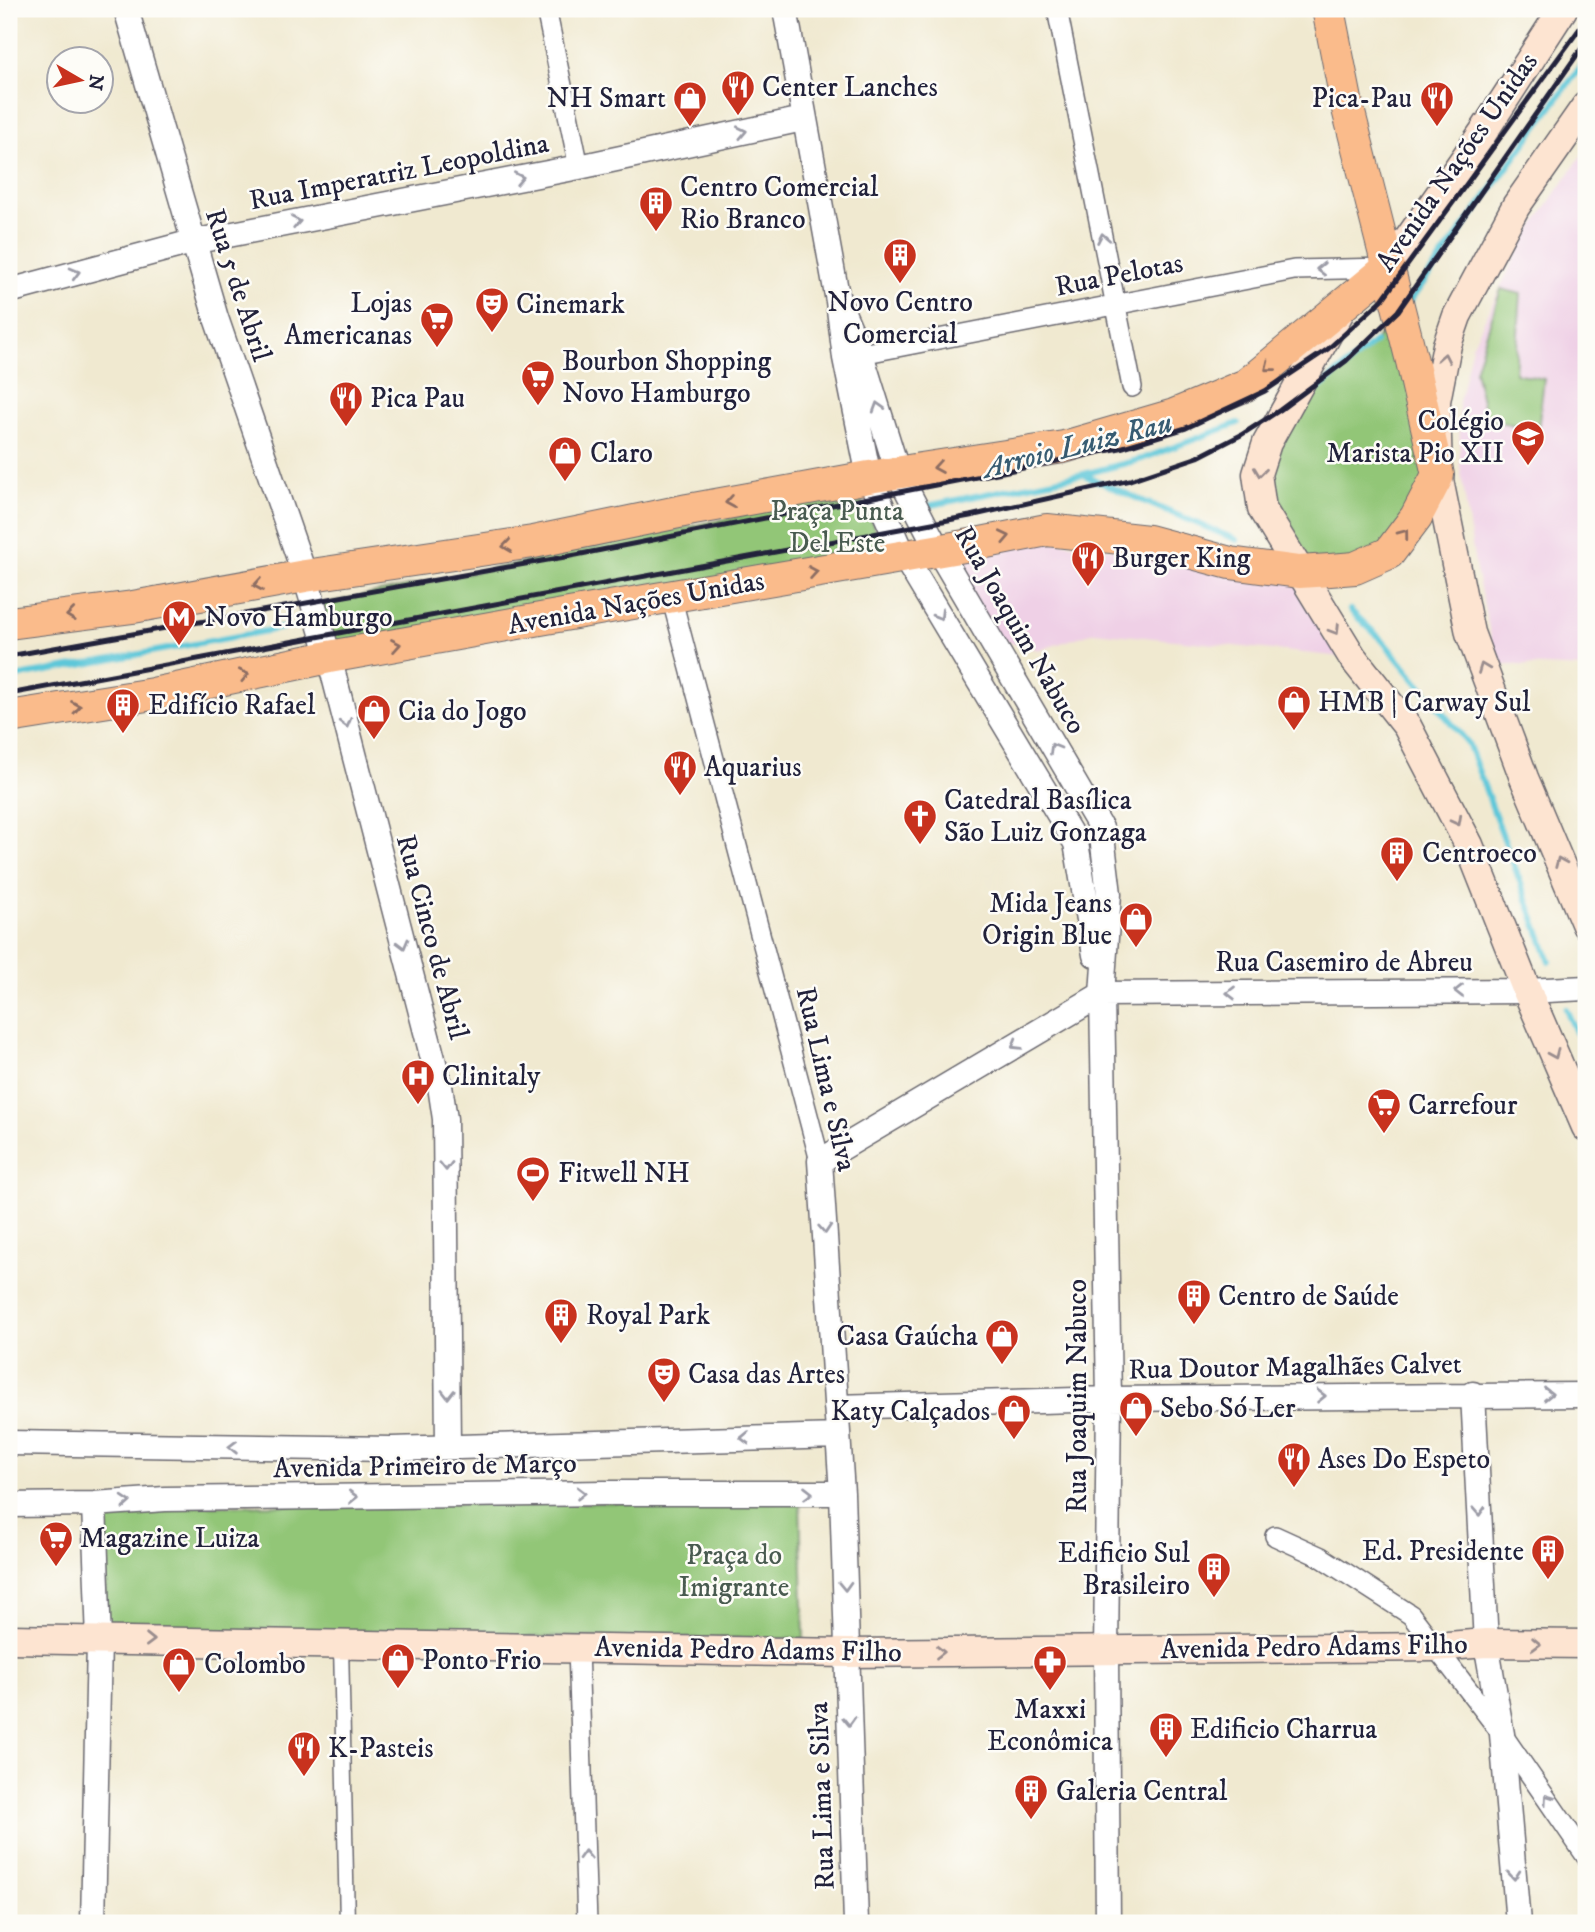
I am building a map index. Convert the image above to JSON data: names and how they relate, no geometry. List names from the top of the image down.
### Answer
{
  "streets": {
    "main road": ["Avenida Nações Unidas", "Avenida Pedro Adams Filho"],
    "street": [
      "Rua Imperatriz Leopoldina",
      "Rua Pelotas",
      "Rua 5 de Abril",
      "Rua Joaquim Nabuco",
      "Rua Cinco de Abril",
      "Rua Casemiro de Abreu",
      "Rua Lima e Silva",
      "Rua Doutor Magalhães Calvet",
      "Avenida Primeiro de Março"
    ]
  },
  "crossings": [
    ["Avenida Nações Unidas", "Rua Pelotas"],
    ["Avenida Nações Unidas", "Rua 5 de Abril"],
    ["Avenida Nações Unidas", "Rua Joaquim Nabuco"],
    ["Avenida Nações Unidas", "Rua Cinco de Abril"],
    ["Avenida Nações Unidas", "Rua Lima e Silva"],
    ["Rua Imperatriz Leopoldina", "Rua 5 de Abril"],
    ["Rua Imperatriz Leopoldina", "Rua Joaquim Nabuco"],
    ["Rua Pelotas", "Rua Joaquim Nabuco"],
    ["Rua 5 de Abril", "Rua Cinco de Abril"],
    ["Rua Joaquim Nabuco", "Rua Casemiro de Abreu"],
    ["Rua Joaquim Nabuco", "Rua Doutor Magalhães Calvet"],
    ["Rua Joaquim Nabuco", "Avenida Pedro Adams Filho"],
    ["Rua Cinco de Abril", "Avenida Primeiro de Março"],
    ["Rua Lima e Silva", "Rua Doutor Magalhães Calvet"],
    ["Rua Lima e Silva", "Avenida Primeiro de Março"],
    ["Rua Lima e Silva", "Avenida Pedro Adams Filho"]
  ],
  "one_way": [
    "Rua Imperatriz Leopoldina",
    "Rua Pelotas",
    "Rua Cinco de Abril",
    "Rua Casemiro de Abreu",
    "Rua Lima e Silva",
    "Rua Doutor Magalhães Calvet",
    "Avenida Pedro Adams Filho"
  ],
  "water": ["Arroio Luiz Rau"],
  "parks": ["Praça Punta Del Este", "Praça do Imigrante"],
  "places": {
    "restaurant": [
      "Center Lanches",
      "Pica-Pau",
      "Pica Pau",
      "Burger King",
      "Aquarius",
      "Ases Do Espeto",
      "K-Pasteis"
    ],
    "shop": [
      "NH Smart",
      "Claro",
      "HMB | Carway Sul",
      "Cia do Jogo",
      "Mida Jeans Origin Blue",
      "Casa Gaúcha",
      "Sebo Só Ler",
      "Katy Calçados",
      "Ponto Frio",
      "Colombo"
    ],
    "building": [
      "Centro Comercial Rio Branco",
      "Novo Centro Comercial",
      "Edifício Rafael",
      "Centroeco",
      "Centro de Saúde",
      "Royal Park",
      "Ed. Presidente",
      "Edificio Sul Brasileiro",
      "Edificio Charrua",
      "Galeria Central"
    ],
    "theatre": ["Cinemark", "Casa das Artes"],
    "supermarket": [
      "Lojas Americanas",
      "Bourbon Shopping Novo Hamburgo",
      "Carrefour",
      "Magazine Luiza"
    ],
    "school or university": ["Colégio Marista Pio XII"],
    "metro station": ["Novo Hamburgo"],
    "church": ["Catedral Basílica São Luiz Gonzaga"],
    "hospital": ["Clinitaly"],
    "sports": ["Fitwell NH"],
    "pharmacy": ["Maxxi Econômica"]
  },
  "north": "right"
}
